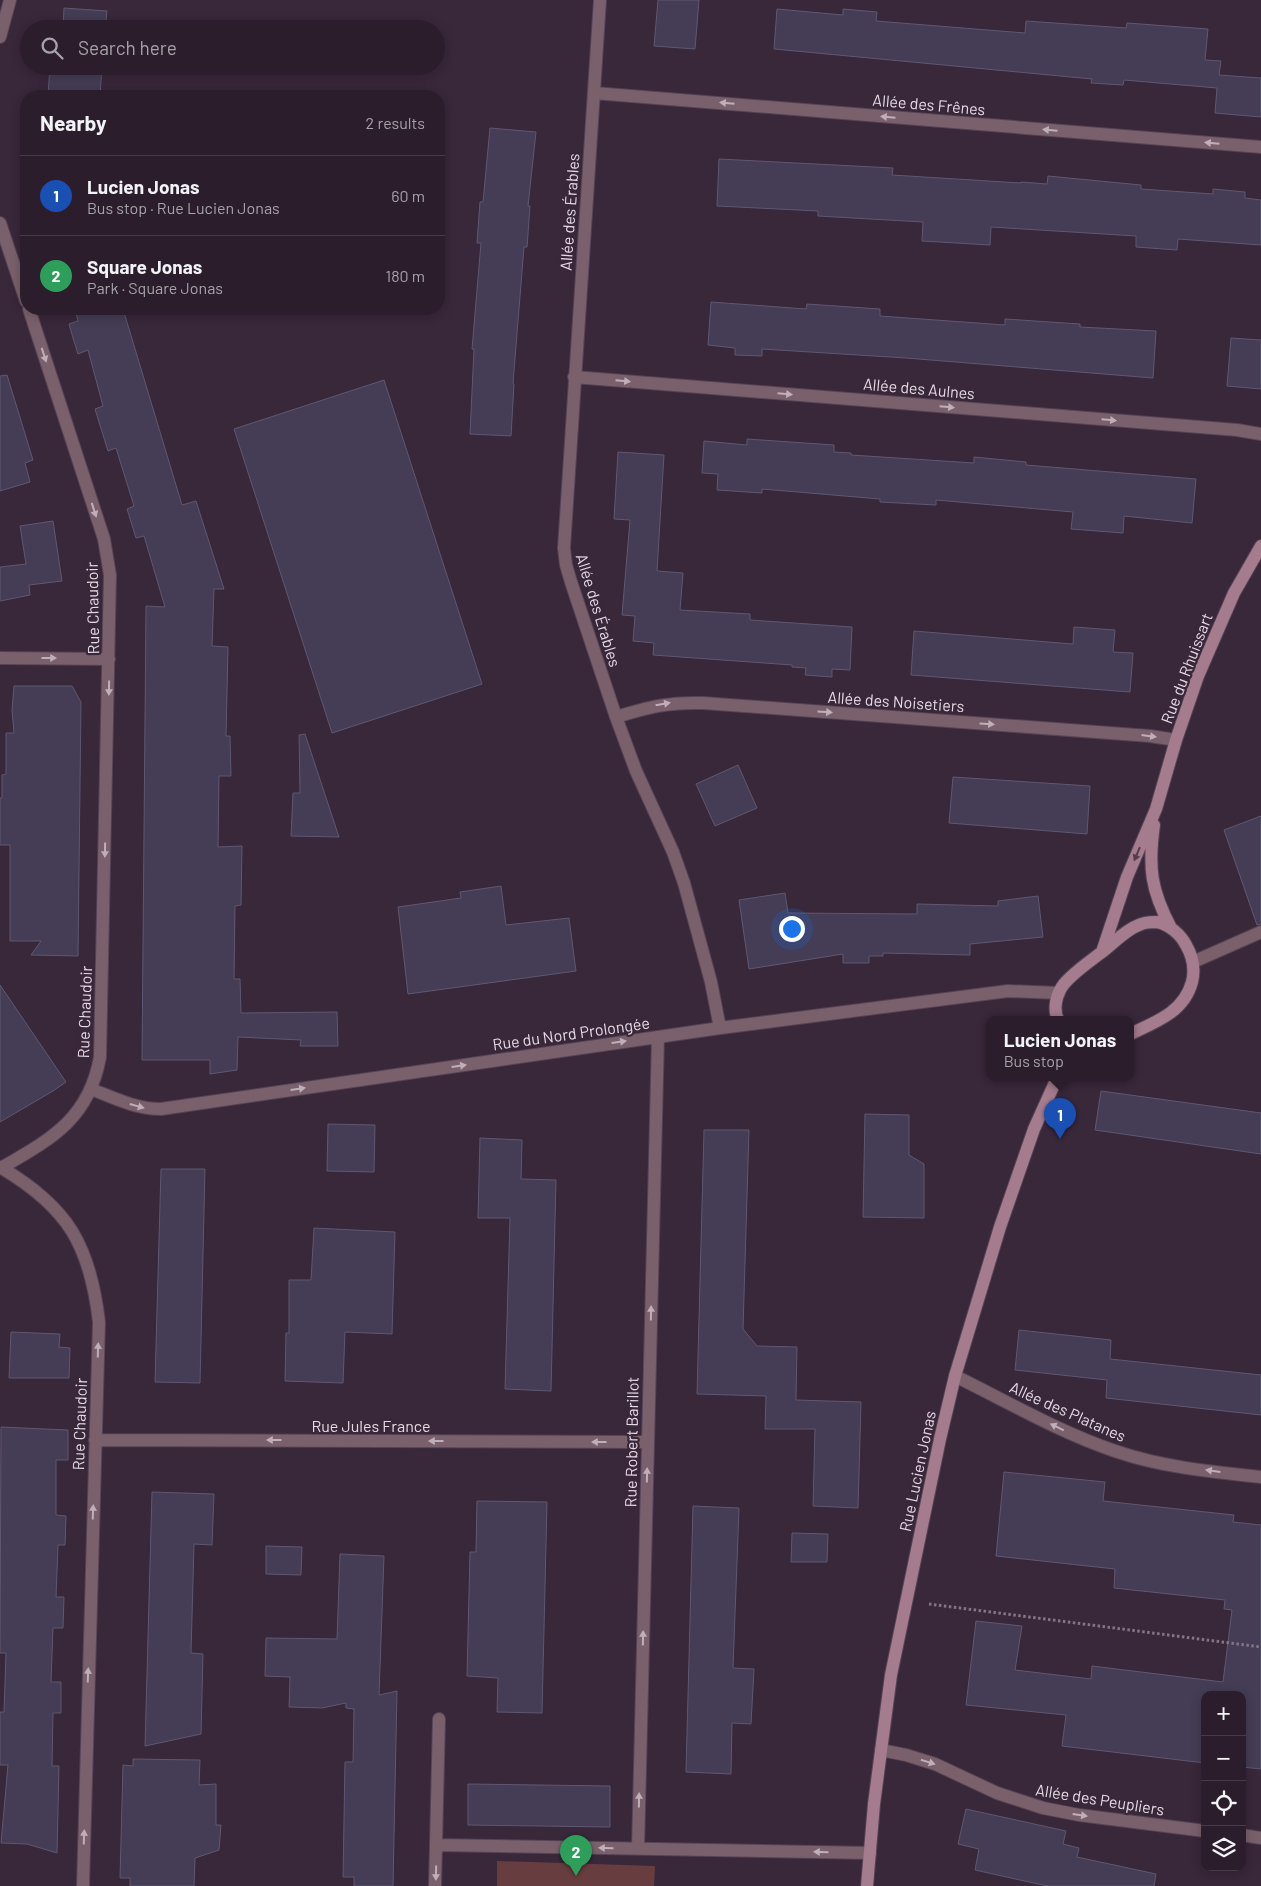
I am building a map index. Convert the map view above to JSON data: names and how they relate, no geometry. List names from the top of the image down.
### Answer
{
  "streets": {
    "street": [
      "Allée des Frênes",
      "Allée des Érables",
      "Allée des Aulnes",
      "Rue Chaudoir",
      "Rue du Rhuissart",
      "Allée des Noisetiers",
      "Rue du Nord Prolongée",
      "Allée des Platanes",
      "Rue Jules France",
      "Rue Robert Barillot",
      "Rue Lucien Jonas",
      "Allée des Peupliers"
    ]
  },
  "crossings": [
    ["Allée des Frênes", "Allée des Érables"],
    ["Allée des Érables", "Allée des Aulnes"],
    ["Allée des Érables", "Allée des Noisetiers"],
    ["Allée des Érables", "Rue du Nord Prolongée"],
    ["Rue Chaudoir", "Rue du Nord Prolongée"],
    ["Rue Chaudoir", "Rue Jules France"],
    ["Rue du Rhuissart", "Allée des Noisetiers"],
    ["Rue du Nord Prolongée", "Rue Robert Barillot"],
    ["Allée des Platanes", "Rue Lucien Jonas"],
    ["Rue Jules France", "Rue Robert Barillot"],
    ["Rue Lucien Jonas", "Allée des Peupliers"]
  ],
  "one_way": [
    "Allée des Frênes",
    "Allée des Aulnes",
    "Allée des Noisetiers",
    "Rue du Nord Prolongée",
    "Allée des Platanes",
    "Rue Jules France",
    "Rue Robert Barillot",
    "Allée des Peupliers"
  ],
  "page": {
    "search": "Search here",
    "heading": ["Nearby", "2 results"],
    "list": [
      {
        "mark": "1",
        "name": "Lucien Jonas",
        "note": "Bus stop · Rue Lucien Jonas",
        "value": "60 m"
      },
      {
        "mark": "2",
        "name": "Square Jonas",
        "note": "Park · Square Jonas",
        "value": "180 m"
      }
    ],
    "popup": ["Lucien Jonas", "Bus stop"],
    "pins": ["1", "2"],
    "map_buttons": ["+", "−"]
  }
}
